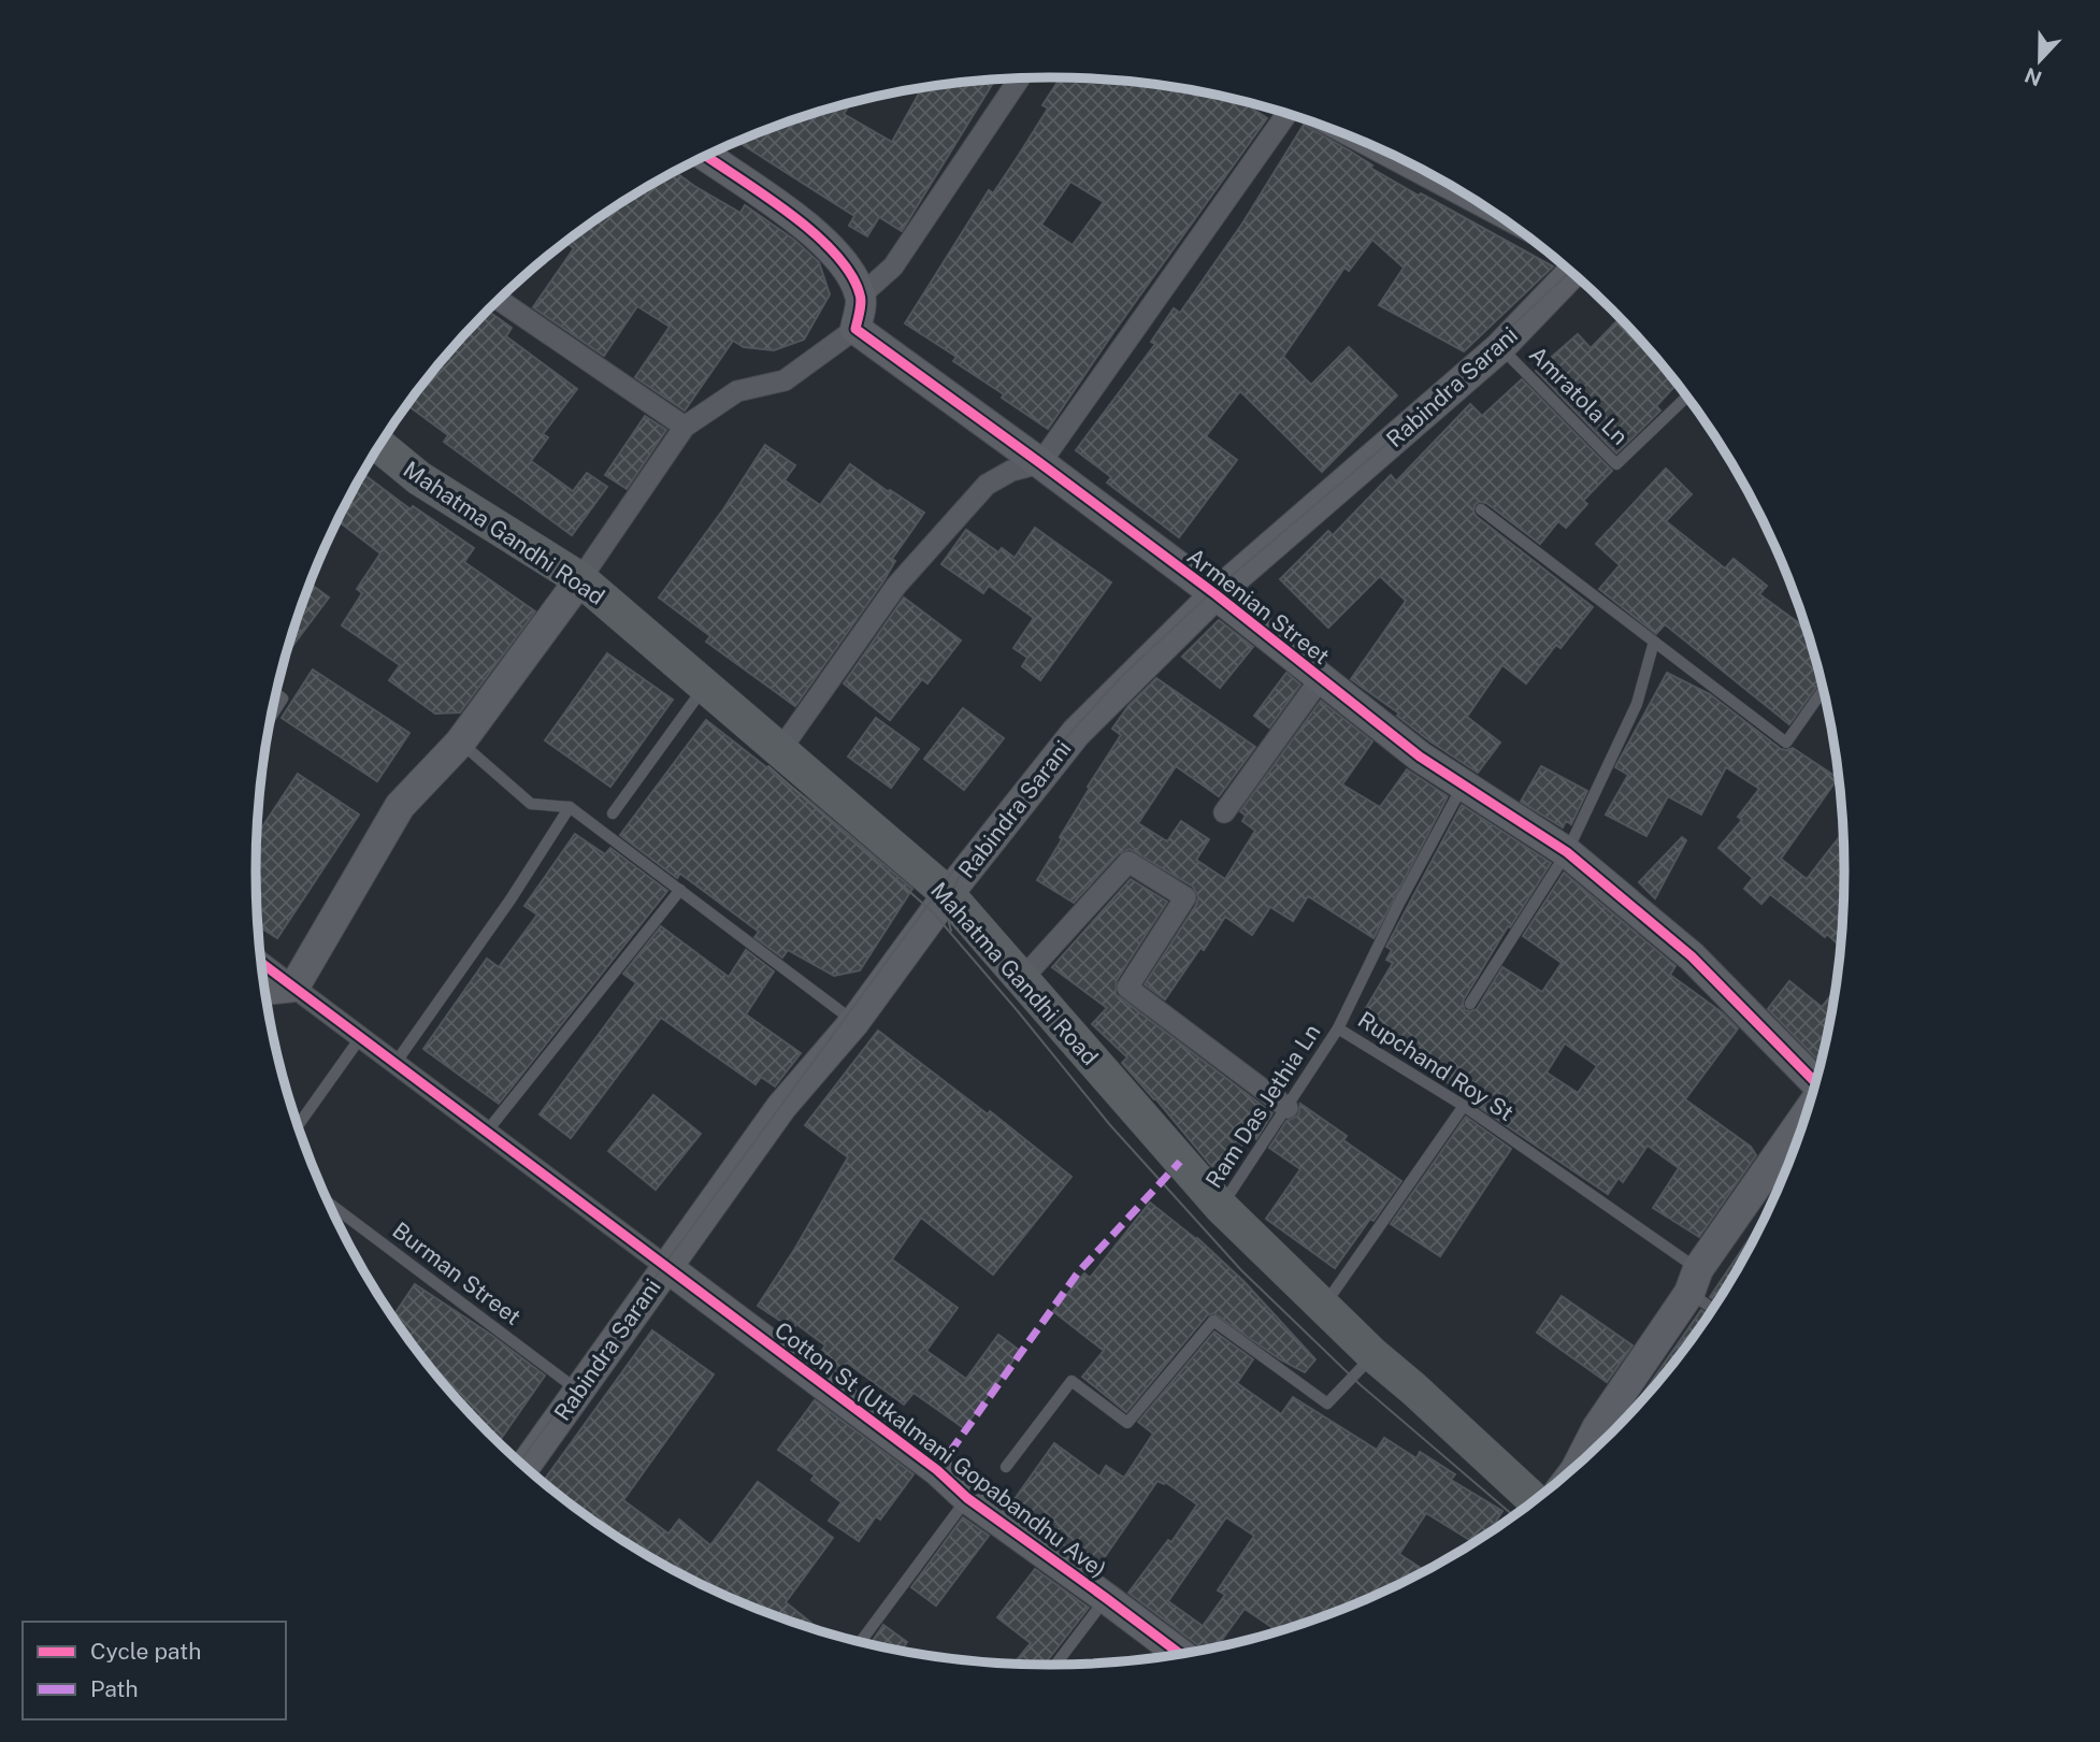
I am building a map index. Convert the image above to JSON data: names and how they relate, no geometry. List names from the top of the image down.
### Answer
{
  "streets": {
    "main road": ["Mahatma Gandhi Road"],
    "street": ["Rabindra Sarani", "Armenian Street", "Cotton St (Utkalmani Gopabandhu Ave)"],
    "lane": [
      "Amratola Ln",
      "Rupchand Roy St",
      "Ram Das Jethia Ln",
      "Burman Street"
    ]
  },
  "crossings": [
    ["Rabindra Sarani", "Amratola Ln"],
    ["Rabindra Sarani", "Mahatma Gandhi Road"],
    ["Rabindra Sarani", "Armenian Street"],
    ["Rabindra Sarani", "Burman Street"],
    ["Rabindra Sarani", "Cotton St (Utkalmani Gopabandhu Ave)"],
    ["Mahatma Gandhi Road", "Ram Das Jethia Ln"],
    ["Armenian Street", "Rupchand Roy St"],
    ["Rupchand Roy St", "Ram Das Jethia Ln"]
  ],
  "legend": ["Cycle path", "Path"],
  "north": "bottom"
}
